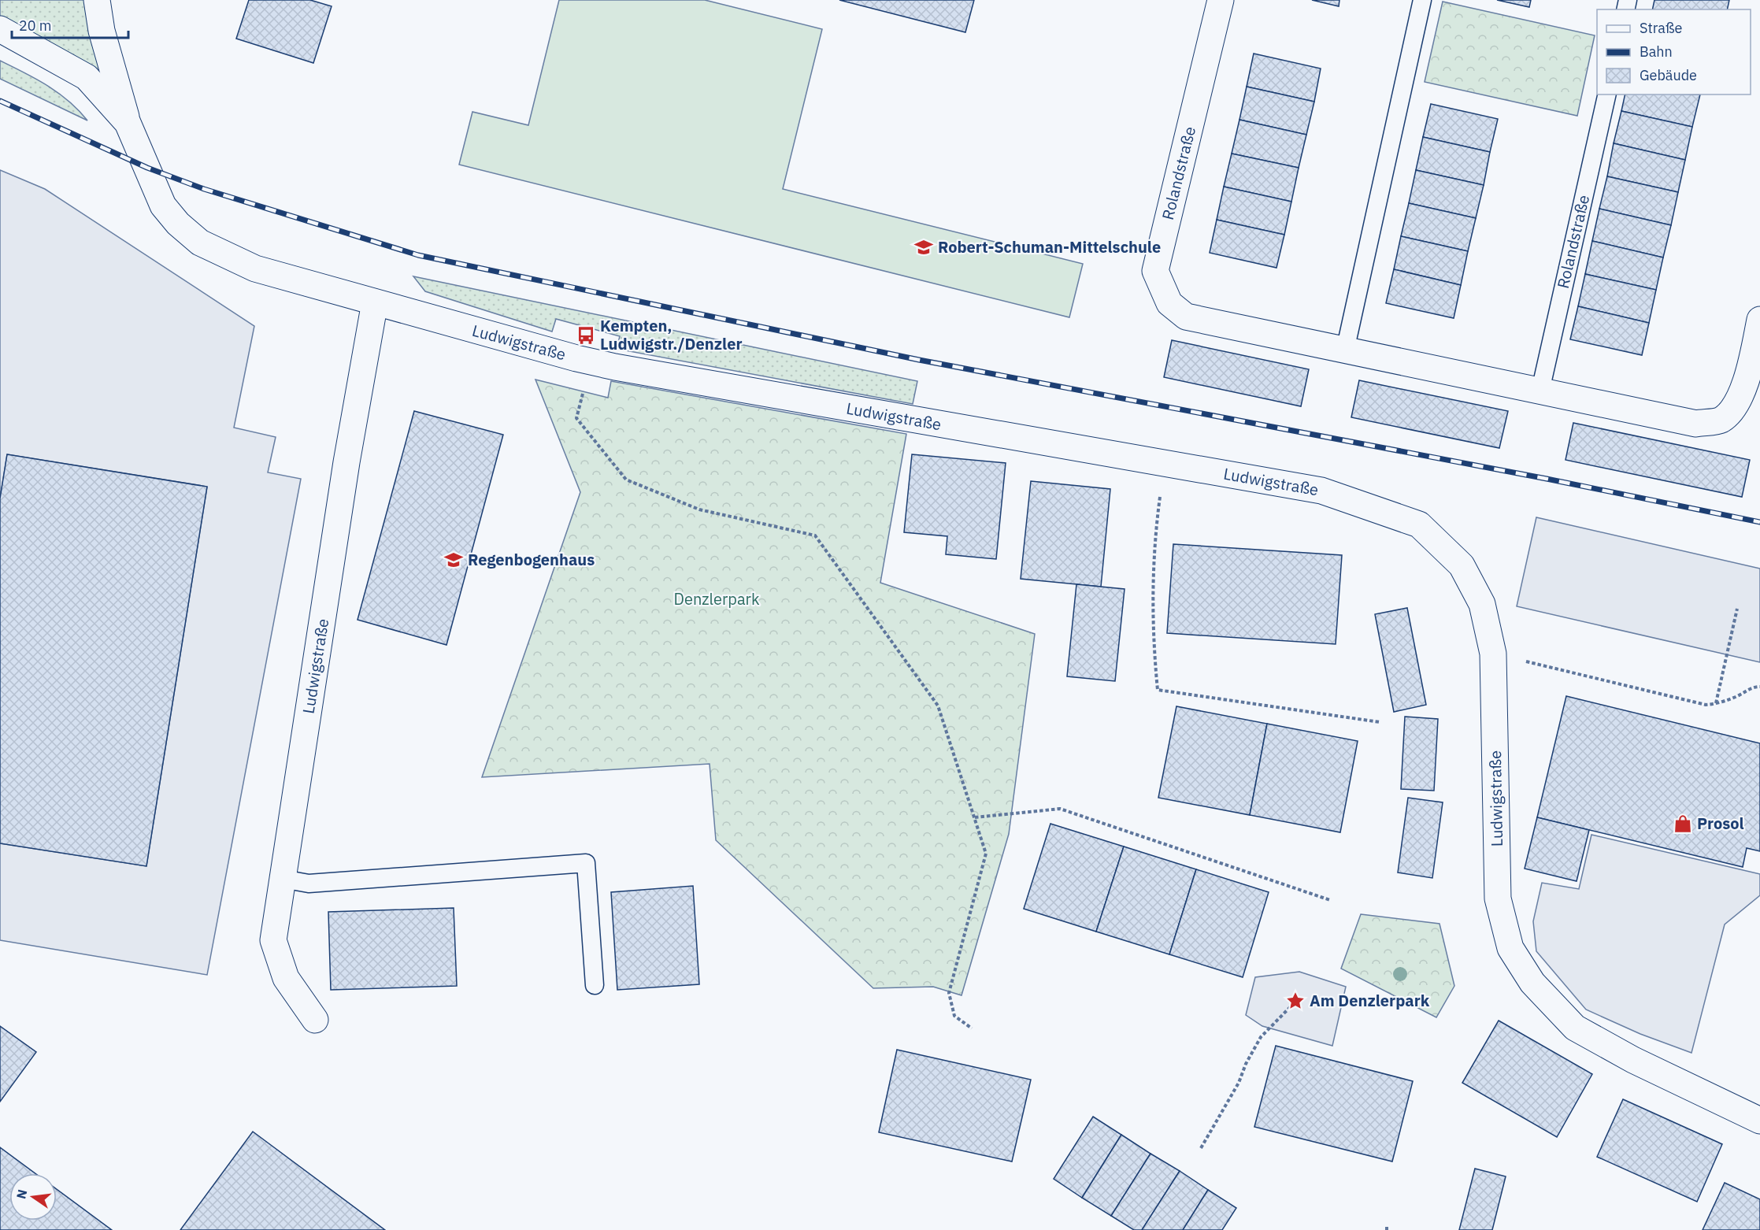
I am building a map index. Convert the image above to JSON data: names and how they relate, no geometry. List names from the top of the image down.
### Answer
{
  "streets": {
    "street": ["Rolandstraße", "Ludwigstraße"]
  },
  "parks": ["Denzlerpark"],
  "places": {
    "school or university": ["Robert-Schuman-Mittelschule", "Regenbogenhaus"],
    "bus stop": ["Kempten, Ludwigstr./Denzler"],
    "shop": ["Prosol"],
    "place": ["Am Denzlerpark"]
  },
  "legend": ["Straße", "Bahn", "Gebäude"],
  "scale_bar": "20 m",
  "north": "left"
}
